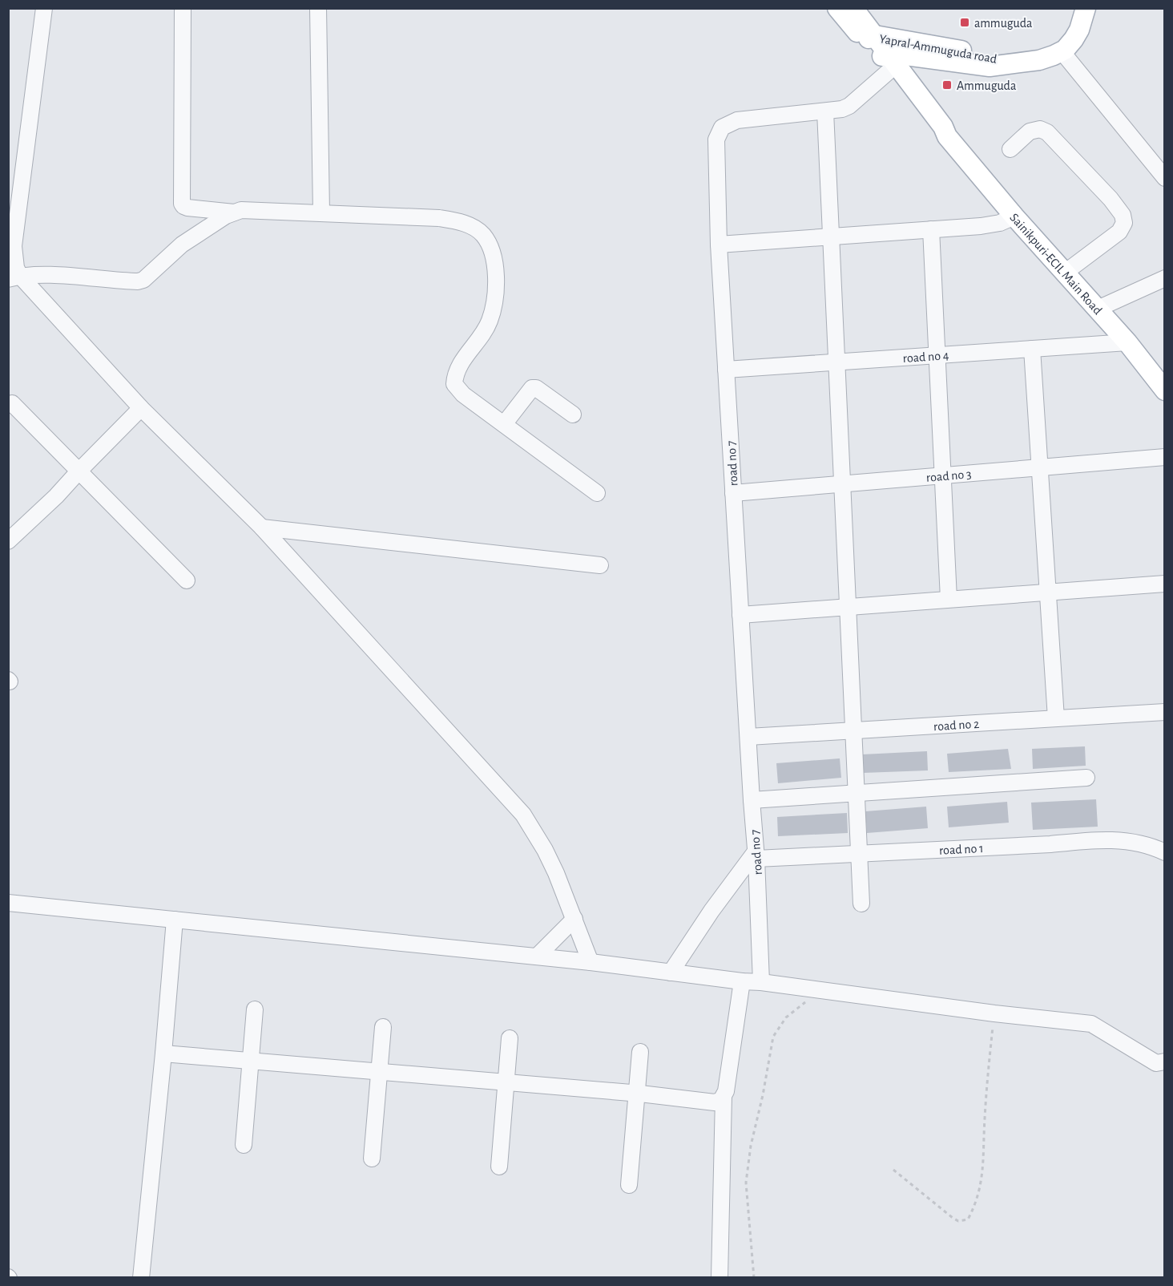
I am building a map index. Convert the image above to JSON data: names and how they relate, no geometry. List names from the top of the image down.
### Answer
{
  "streets": {
    "main road": ["Yapral-Ammuguda road", "Sainikpuri-ECIL Main Road"],
    "street": [
      "road no 4",
      "road no 7",
      "road no 3",
      "road no 2",
      "road no 1"
    ]
  },
  "crossings": [
    ["Yapral-Ammuguda road", "Sainikpuri-ECIL Main Road"],
    ["Yapral-Ammuguda road", "road no 7"],
    ["Sainikpuri-ECIL Main Road", "road no 4"],
    ["Sainikpuri-ECIL Main Road", "road no 7"],
    ["road no 4", "road no 7"],
    ["road no 7", "road no 3"],
    ["road no 7", "road no 2"],
    ["road no 7", "road no 1"]
  ],
  "places": {
    "transit": ["ammuguda", "Ammuguda"]
  }
}
